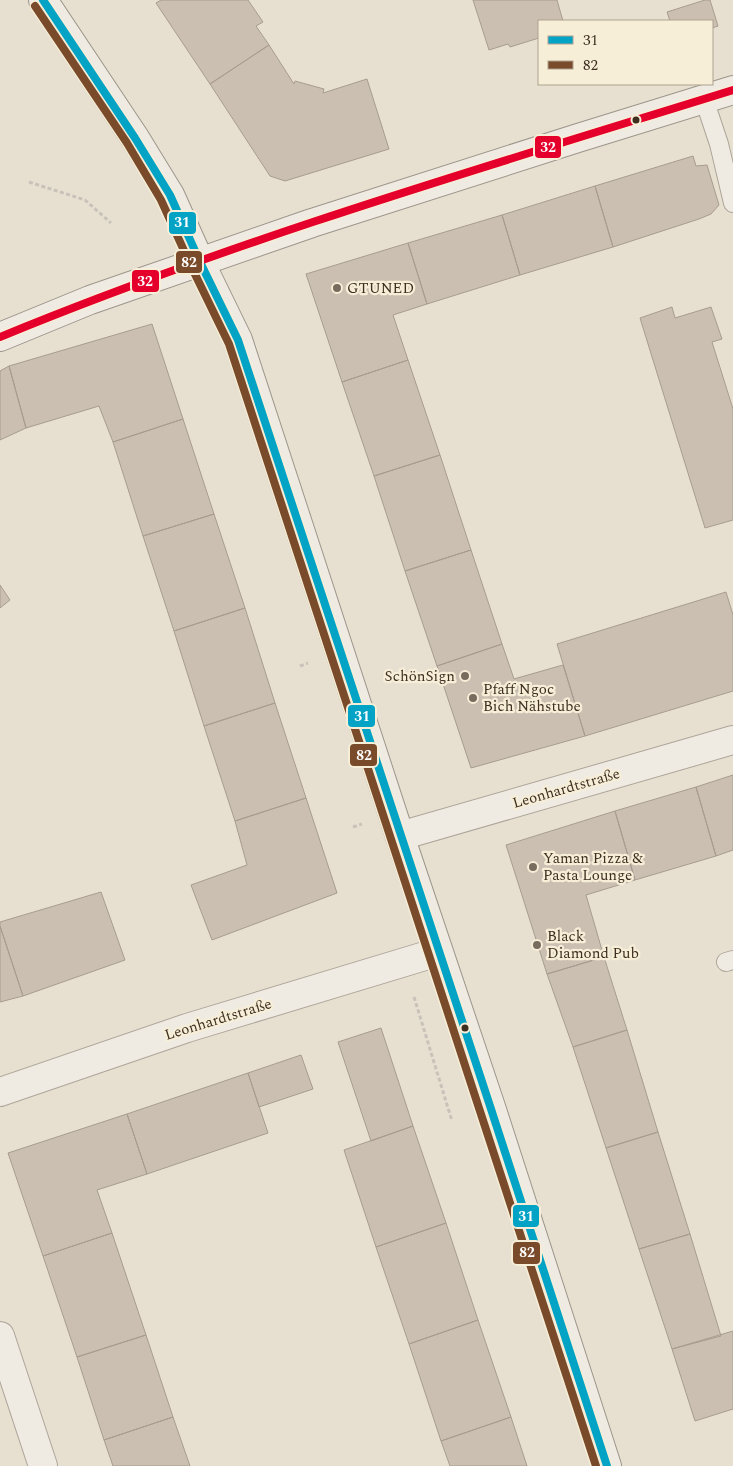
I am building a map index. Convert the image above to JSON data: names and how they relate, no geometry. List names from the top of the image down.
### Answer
{
  "streets": {
    "street": ["Leonhardtstraße"]
  },
  "places": [
    "GTUNED",
    "SchönSign",
    "Pfaff Ngoc Bich Nähstube",
    "Yaman Pizza & Pasta Lounge",
    "Black Diamond Pub"
  ],
  "lines": ["transit line 31", "transit line 82", "transit line 32"],
  "legend": ["31", "82"]
}
